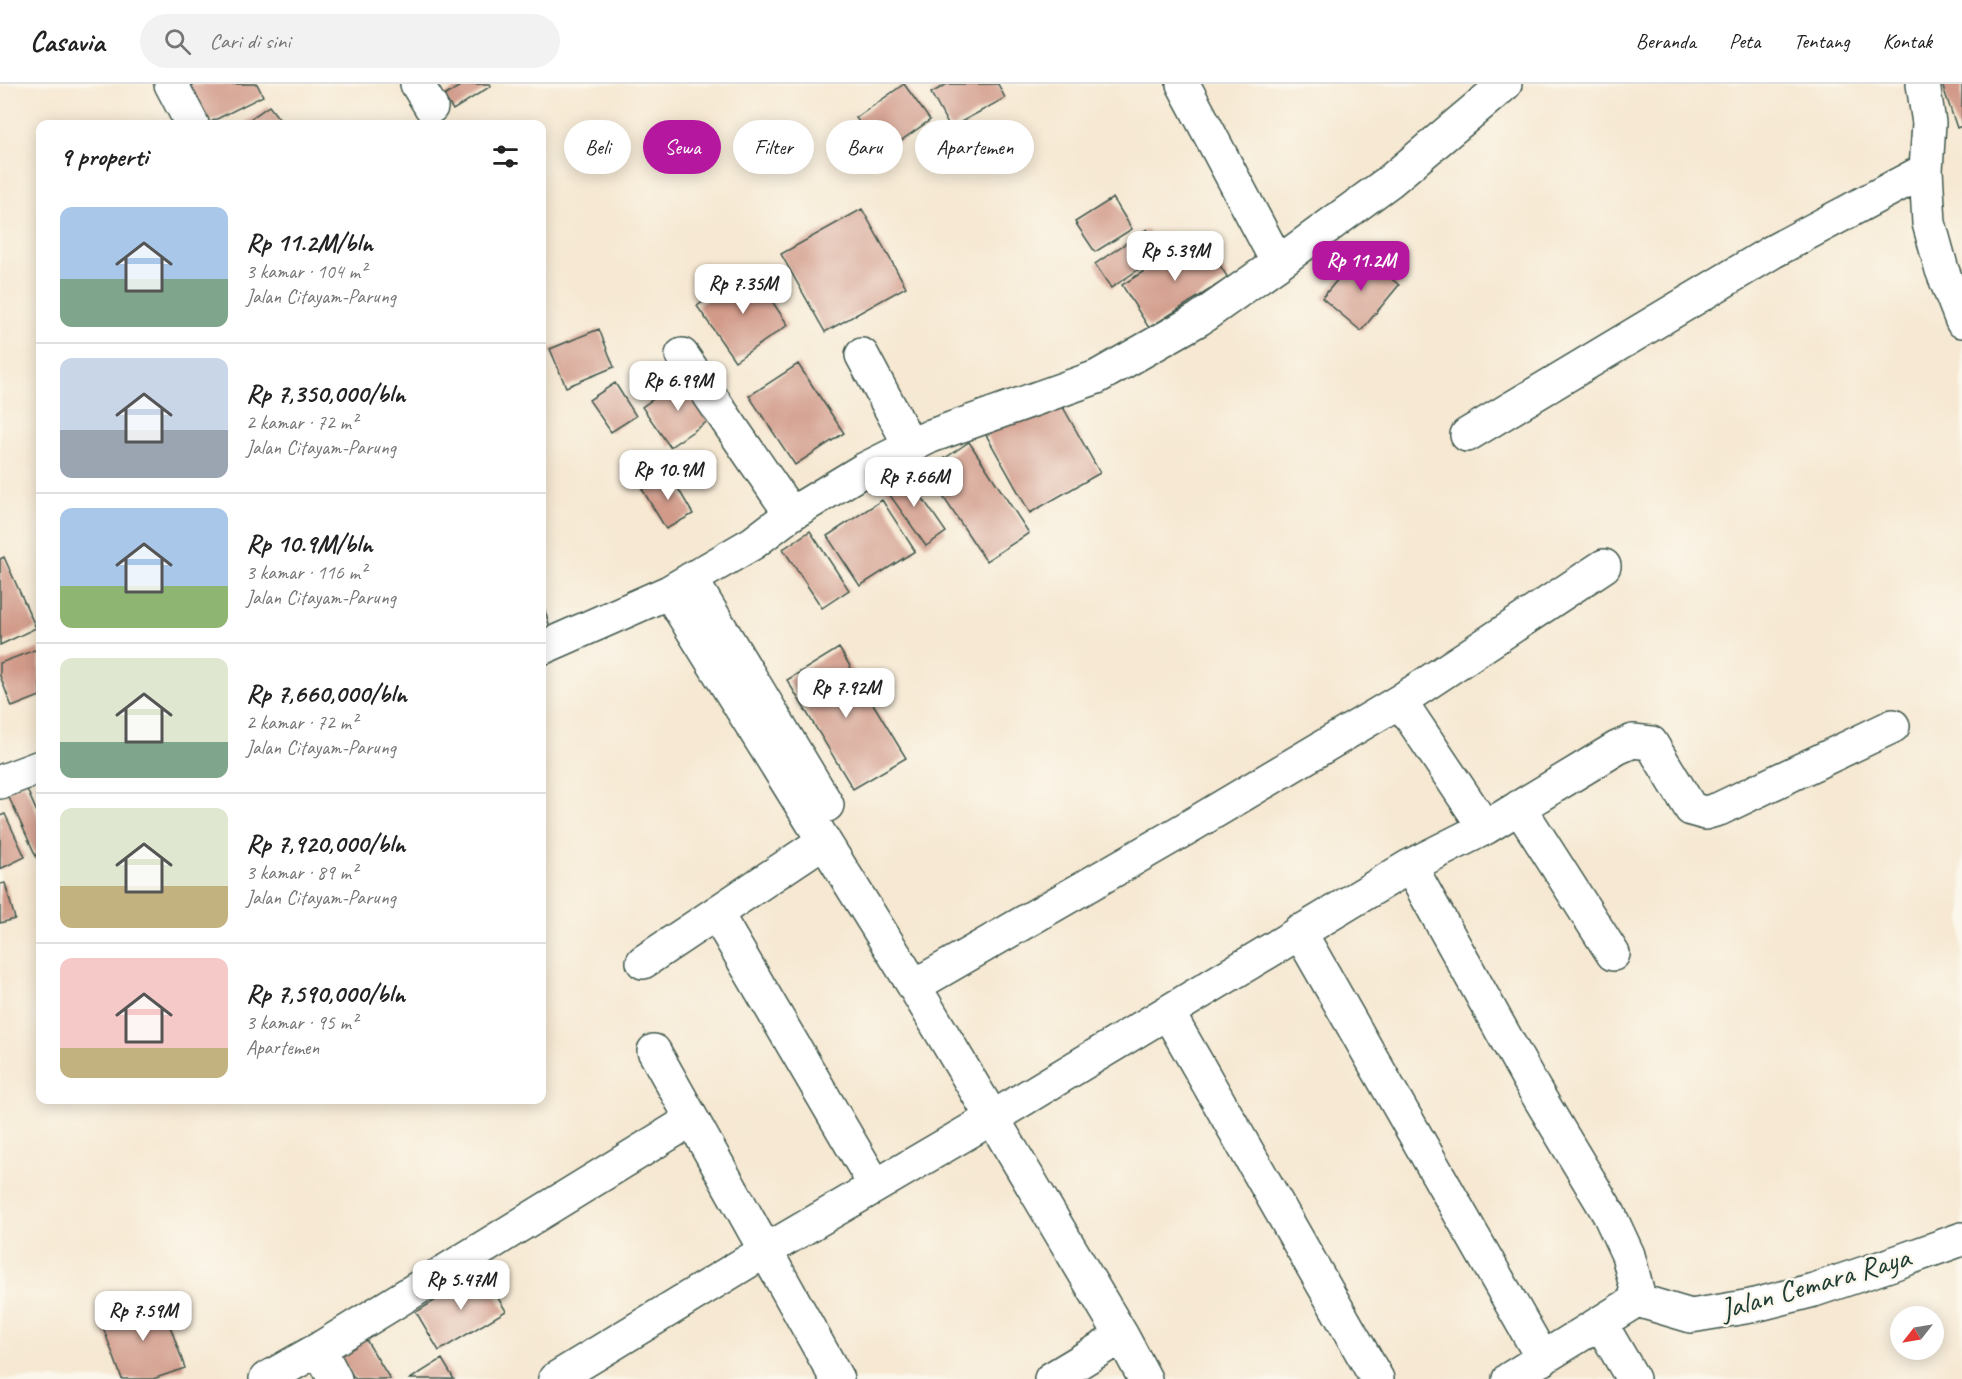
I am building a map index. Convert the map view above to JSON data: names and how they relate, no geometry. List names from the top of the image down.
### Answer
{
  "streets": {
    "street": ["Jalan Cemara Raya"]
  },
  "north": "bottom left",
  "page": {
    "header": "Casavia",
    "search": "Cari di sini",
    "nav": [
      "Beranda",
      "Peta",
      "Tentang",
      "Kontak"
    ],
    "chip": [
      "Beli",
      "Sewa",
      "Filter",
      "Baru",
      "Apartemen"
    ],
    "heading": "9 properti",
    "list": [
      {
        "name": "Rp 11.2M/bln",
        "note": "3 kamar · 104 m² · Jalan Citayam-Parung"
      },
      {
        "name": "Rp 7,350,000/bln",
        "note": "2 kamar · 72 m² · Jalan Citayam-Parung"
      },
      {
        "name": "Rp 10.9M/bln",
        "note": "3 kamar · 116 m² · Jalan Citayam-Parung"
      },
      {
        "name": "Rp 7,660,000/bln",
        "note": "2 kamar · 72 m² · Jalan Citayam-Parung"
      },
      {
        "name": "Rp 7,920,000/bln",
        "note": "3 kamar · 89 m² · Jalan Citayam-Parung"
      },
      {
        "name": "Rp 7,590,000/bln",
        "note": "3 kamar · 95 m² · Apartemen"
      }
    ],
    "price": [
      "Rp 5.39M",
      "Rp 11.2M",
      "Rp 7.35M",
      "Rp 6.99M",
      "Rp 10.9M",
      "Rp 7.66M",
      "Rp 7.92M",
      "Rp 5.47M",
      "Rp 7.59M"
    ]
  }
}
